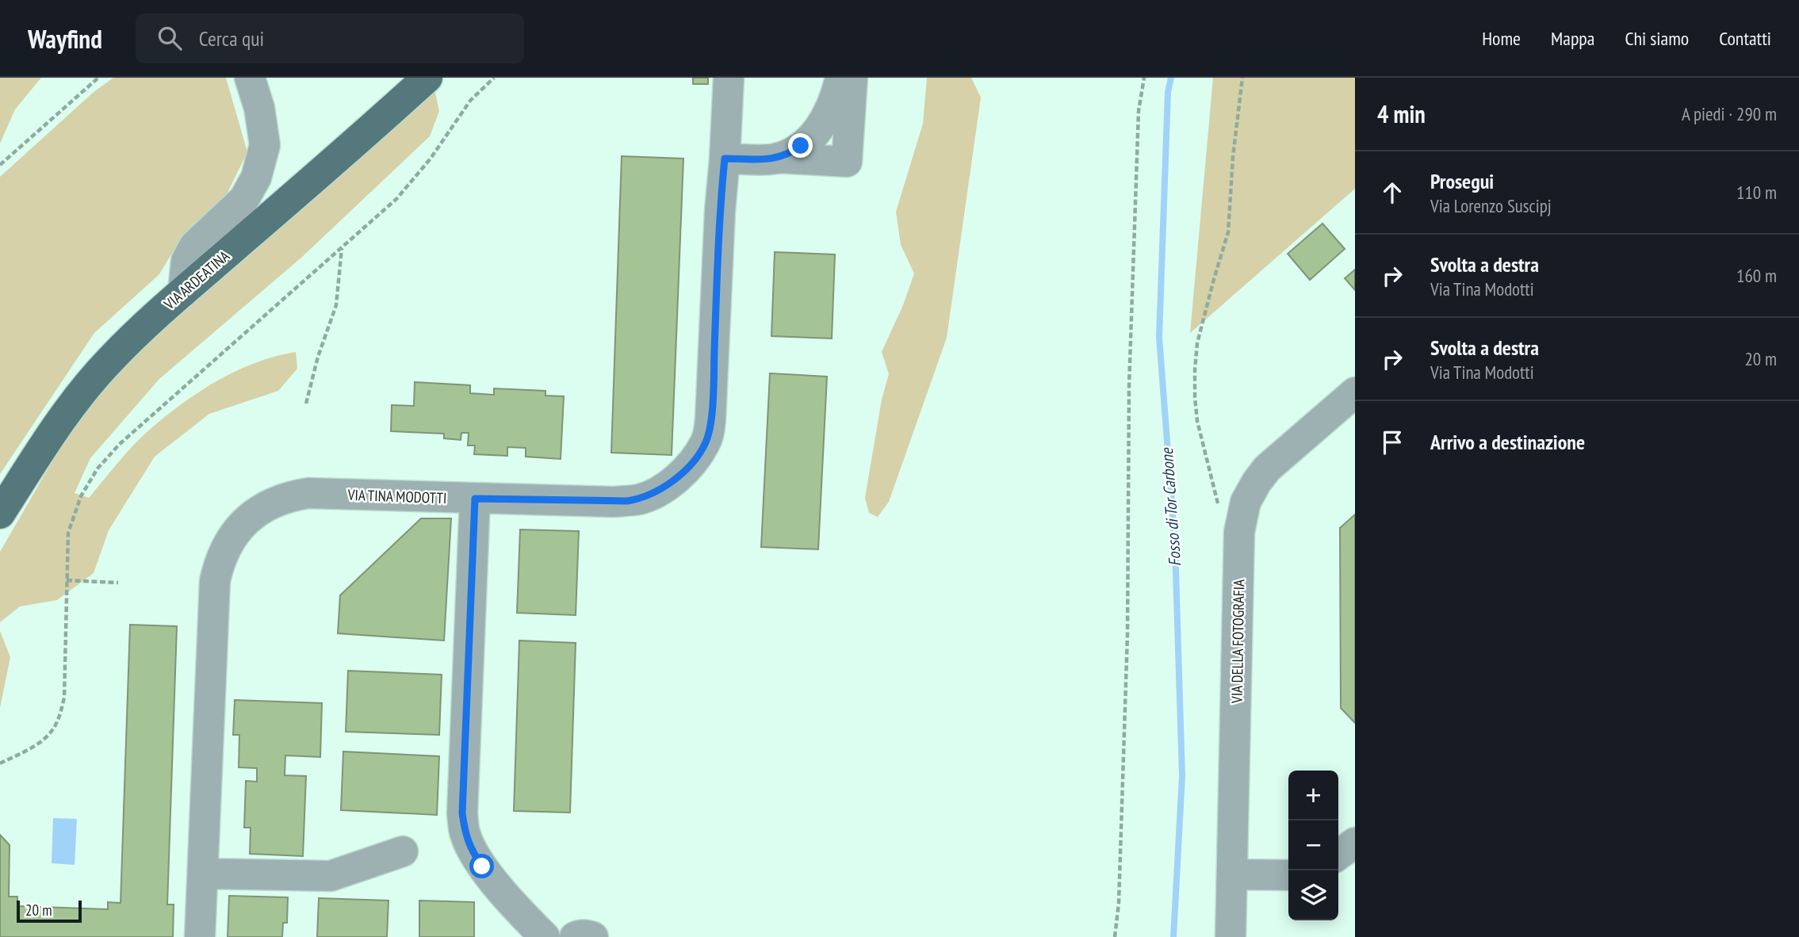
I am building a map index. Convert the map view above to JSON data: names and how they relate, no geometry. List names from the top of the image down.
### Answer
{
  "streets": {
    "main road": ["VIA ARDEATINA"],
    "street": ["VIA TINA MODOTTI", "VIA DELLA FOTOGRAFIA"]
  },
  "water": ["Fosso di Tor Carbone"],
  "scale_bar": "20 m",
  "page": {
    "header": "Wayfind",
    "search": "Cerca qui",
    "nav": [
      "Home",
      "Mappa",
      "Chi siamo",
      "Contatti"
    ],
    "heading": ["4 min", "A piedi · 290 m"],
    "list": [
      ["Prosegui", "Via Lorenzo Suscipj", "110 m"],
      ["Svolta a destra", "Via Tina Modotti", "160 m"],
      ["Svolta a destra", "Via Tina Modotti", "20 m"],
      "Arrivo a destinazione"
    ],
    "map_buttons": ["+", "−"],
    "scale": "20 m"
  }
}
